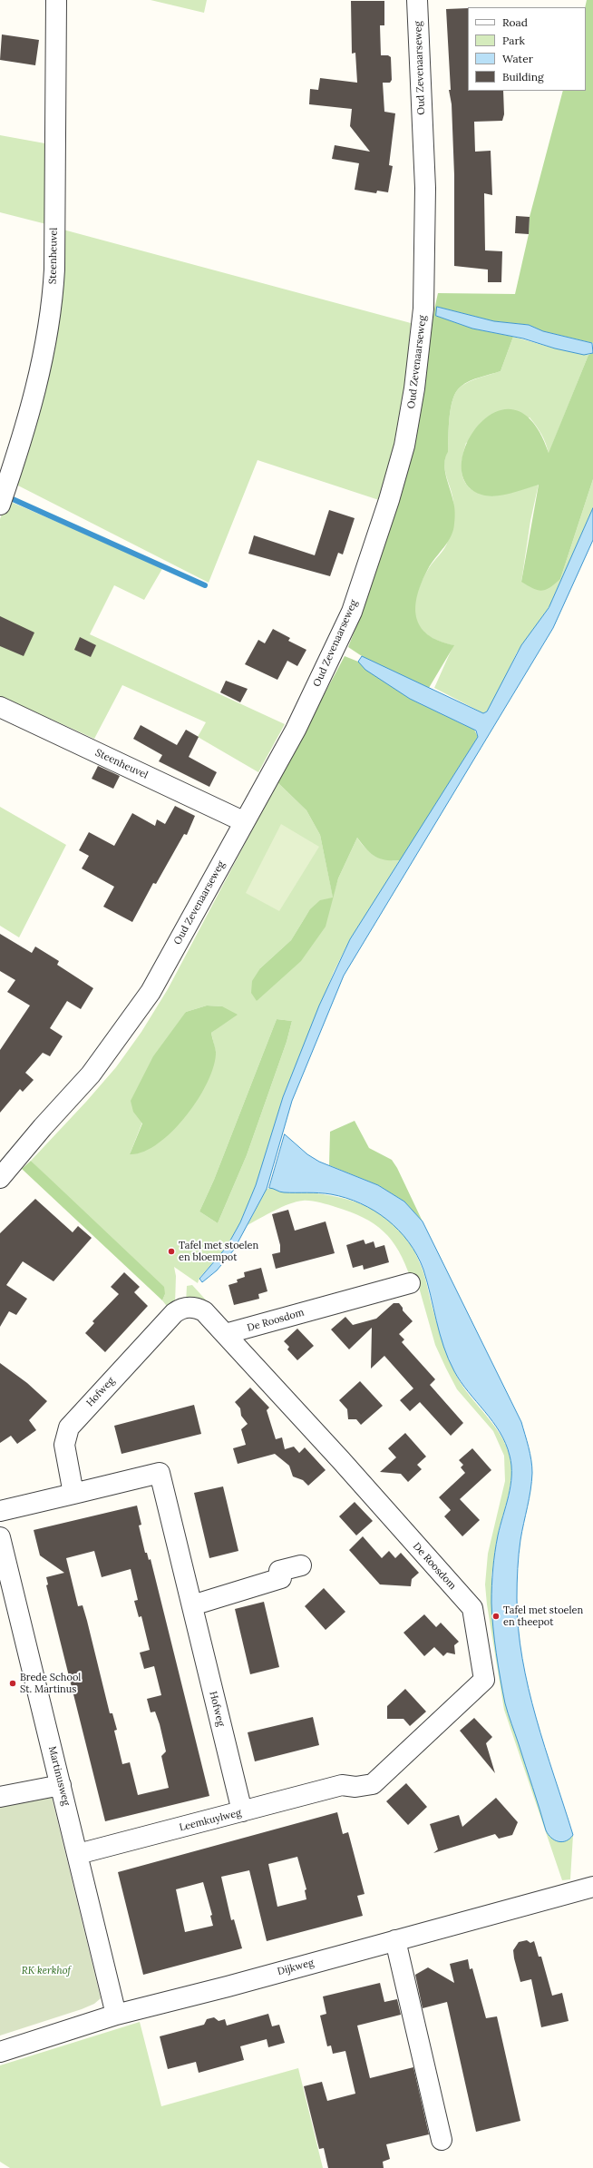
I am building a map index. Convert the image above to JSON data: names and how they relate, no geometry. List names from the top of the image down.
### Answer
{
  "streets": {
    "street": [
      "Oud Zevenaarseweg",
      "Steenheuvel",
      "De Roosdom",
      "Hofweg",
      "Martinusweg",
      "Leemkuylweg",
      "Dijkweg"
    ]
  },
  "crossings": [
    ["Oud Zevenaarseweg", "Steenheuvel"],
    ["De Roosdom", "Hofweg"],
    ["De Roosdom", "Leemkuylweg"],
    ["Hofweg", "Leemkuylweg"],
    ["Martinusweg", "Leemkuylweg"],
    ["Martinusweg", "Dijkweg"]
  ],
  "parks": ["RK kerkhof"],
  "places": ["Tafel met stoelen en bloempot", "Tafel met stoelen en theepot", "Brede School St. Martinus"],
  "legend": [
    "Road",
    "Park",
    "Water",
    "Building"
  ]
}
